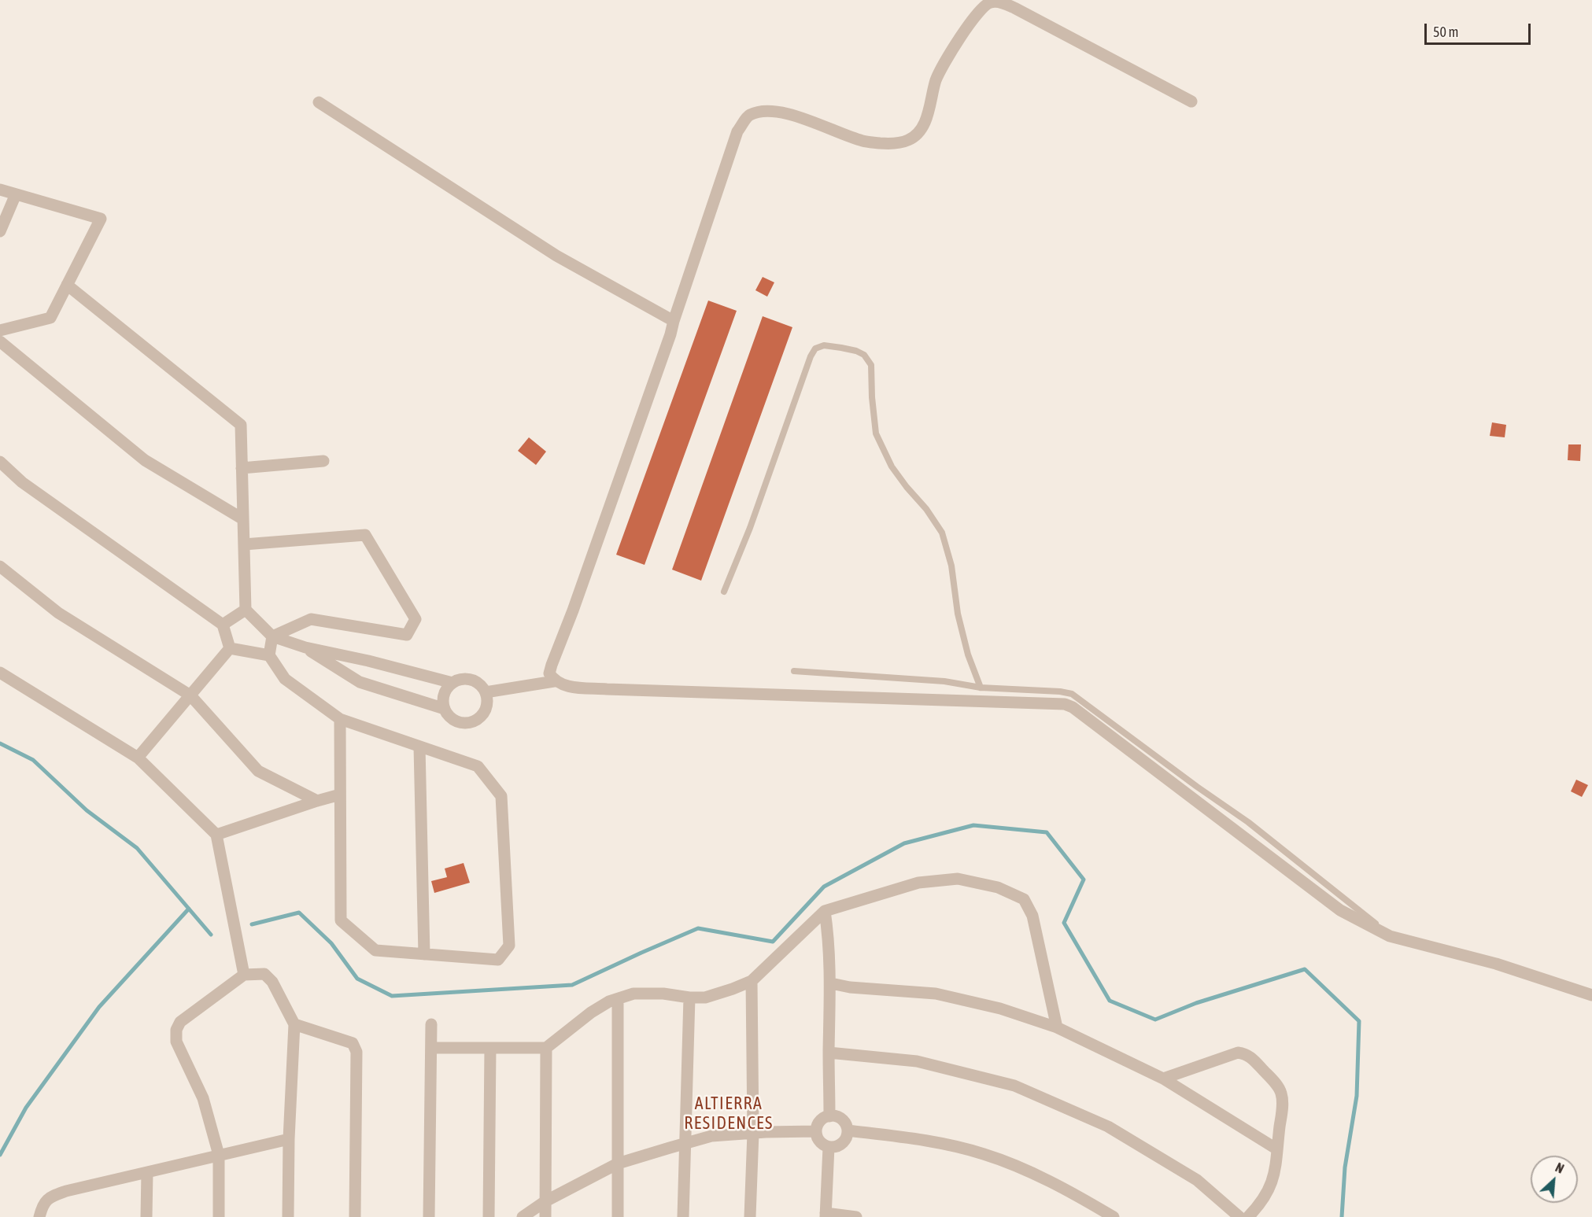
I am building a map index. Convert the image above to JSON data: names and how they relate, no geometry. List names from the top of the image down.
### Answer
{
  "districts": ["ALTIERRA RESIDENCES"],
  "scale_bar": "50 m",
  "north": "top right"
}
